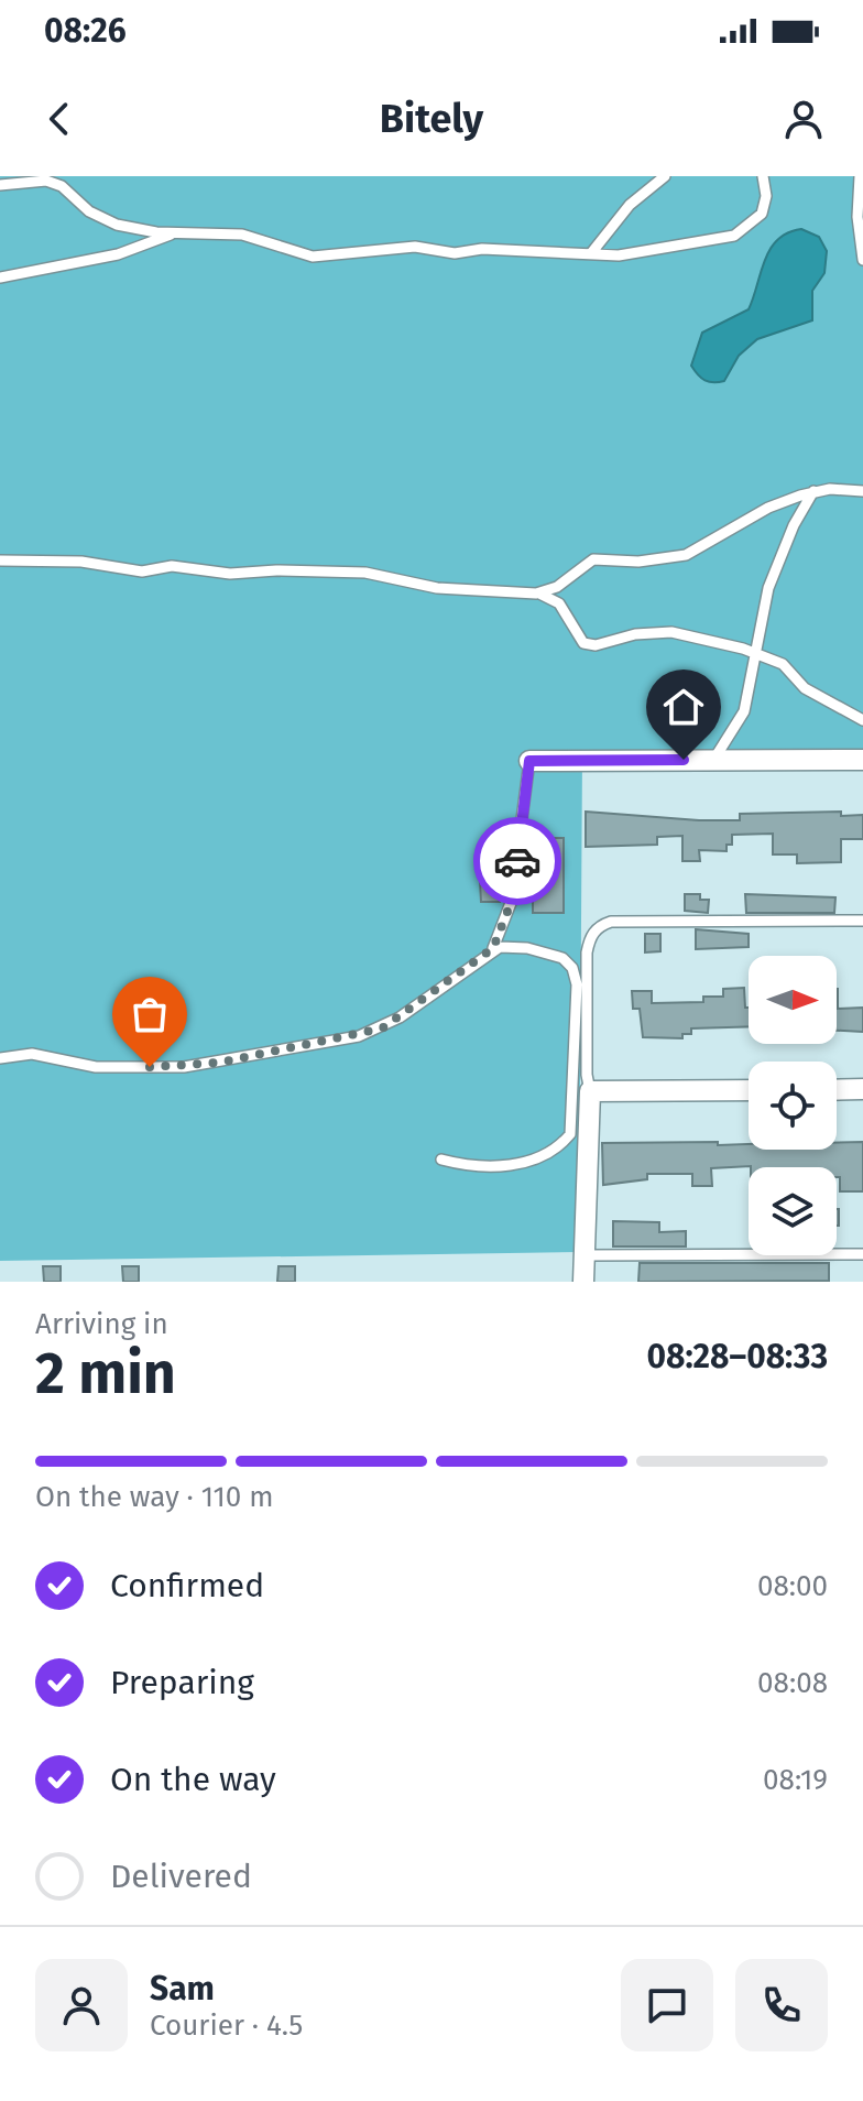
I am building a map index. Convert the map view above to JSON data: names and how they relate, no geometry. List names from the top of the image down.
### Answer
{
  "north": "right",
  "page": {
    "status": "08:26",
    "header": "Bitely",
    "heading": ["2 min", "Arriving in", "08:28–08:33"],
    "panel": ["Sam", "Courier · 4.5"],
    "bar": "On the way · 110 m",
    "list": [
      ["Confirmed", "08:00"],
      ["Preparing", "08:08"],
      ["On the way", "08:19"],
      "Delivered"
    ]
  }
}
